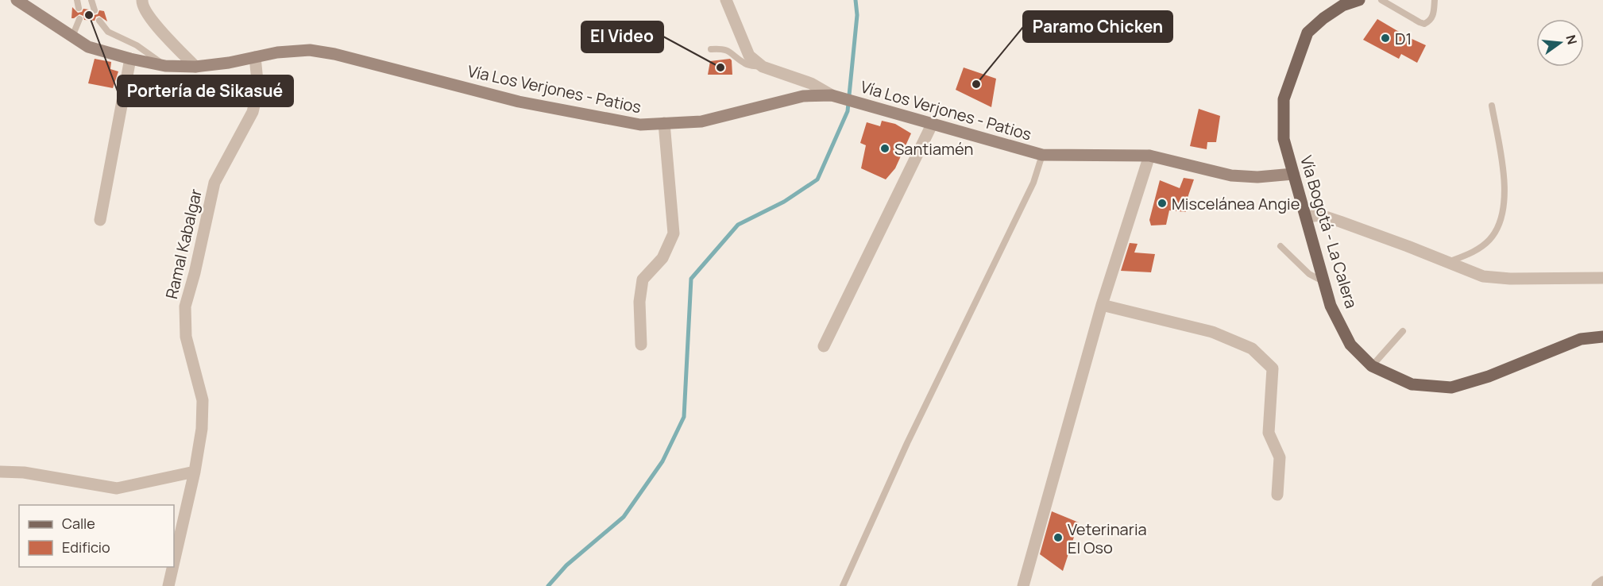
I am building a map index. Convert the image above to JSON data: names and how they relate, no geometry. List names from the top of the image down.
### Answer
{
  "streets": {
    "main road": ["Vía Bogotá - La Calera"],
    "street": ["Vía Los Verjones - Patios", "Ramal Kabalgar"]
  },
  "crossings": [
    ["Vía Los Verjones - Patios", "Vía Bogotá - La Calera"],
    ["Vía Los Verjones - Patios", "Ramal Kabalgar"]
  ],
  "places": [
    "Portería de Sikasué",
    "D1",
    "El Video",
    "Paramo Chicken",
    "Santiamén",
    "Miscelánea Angie",
    "Veterinaria El Oso"
  ],
  "legend": ["Calle", "Edificio"],
  "north": "right"
}
